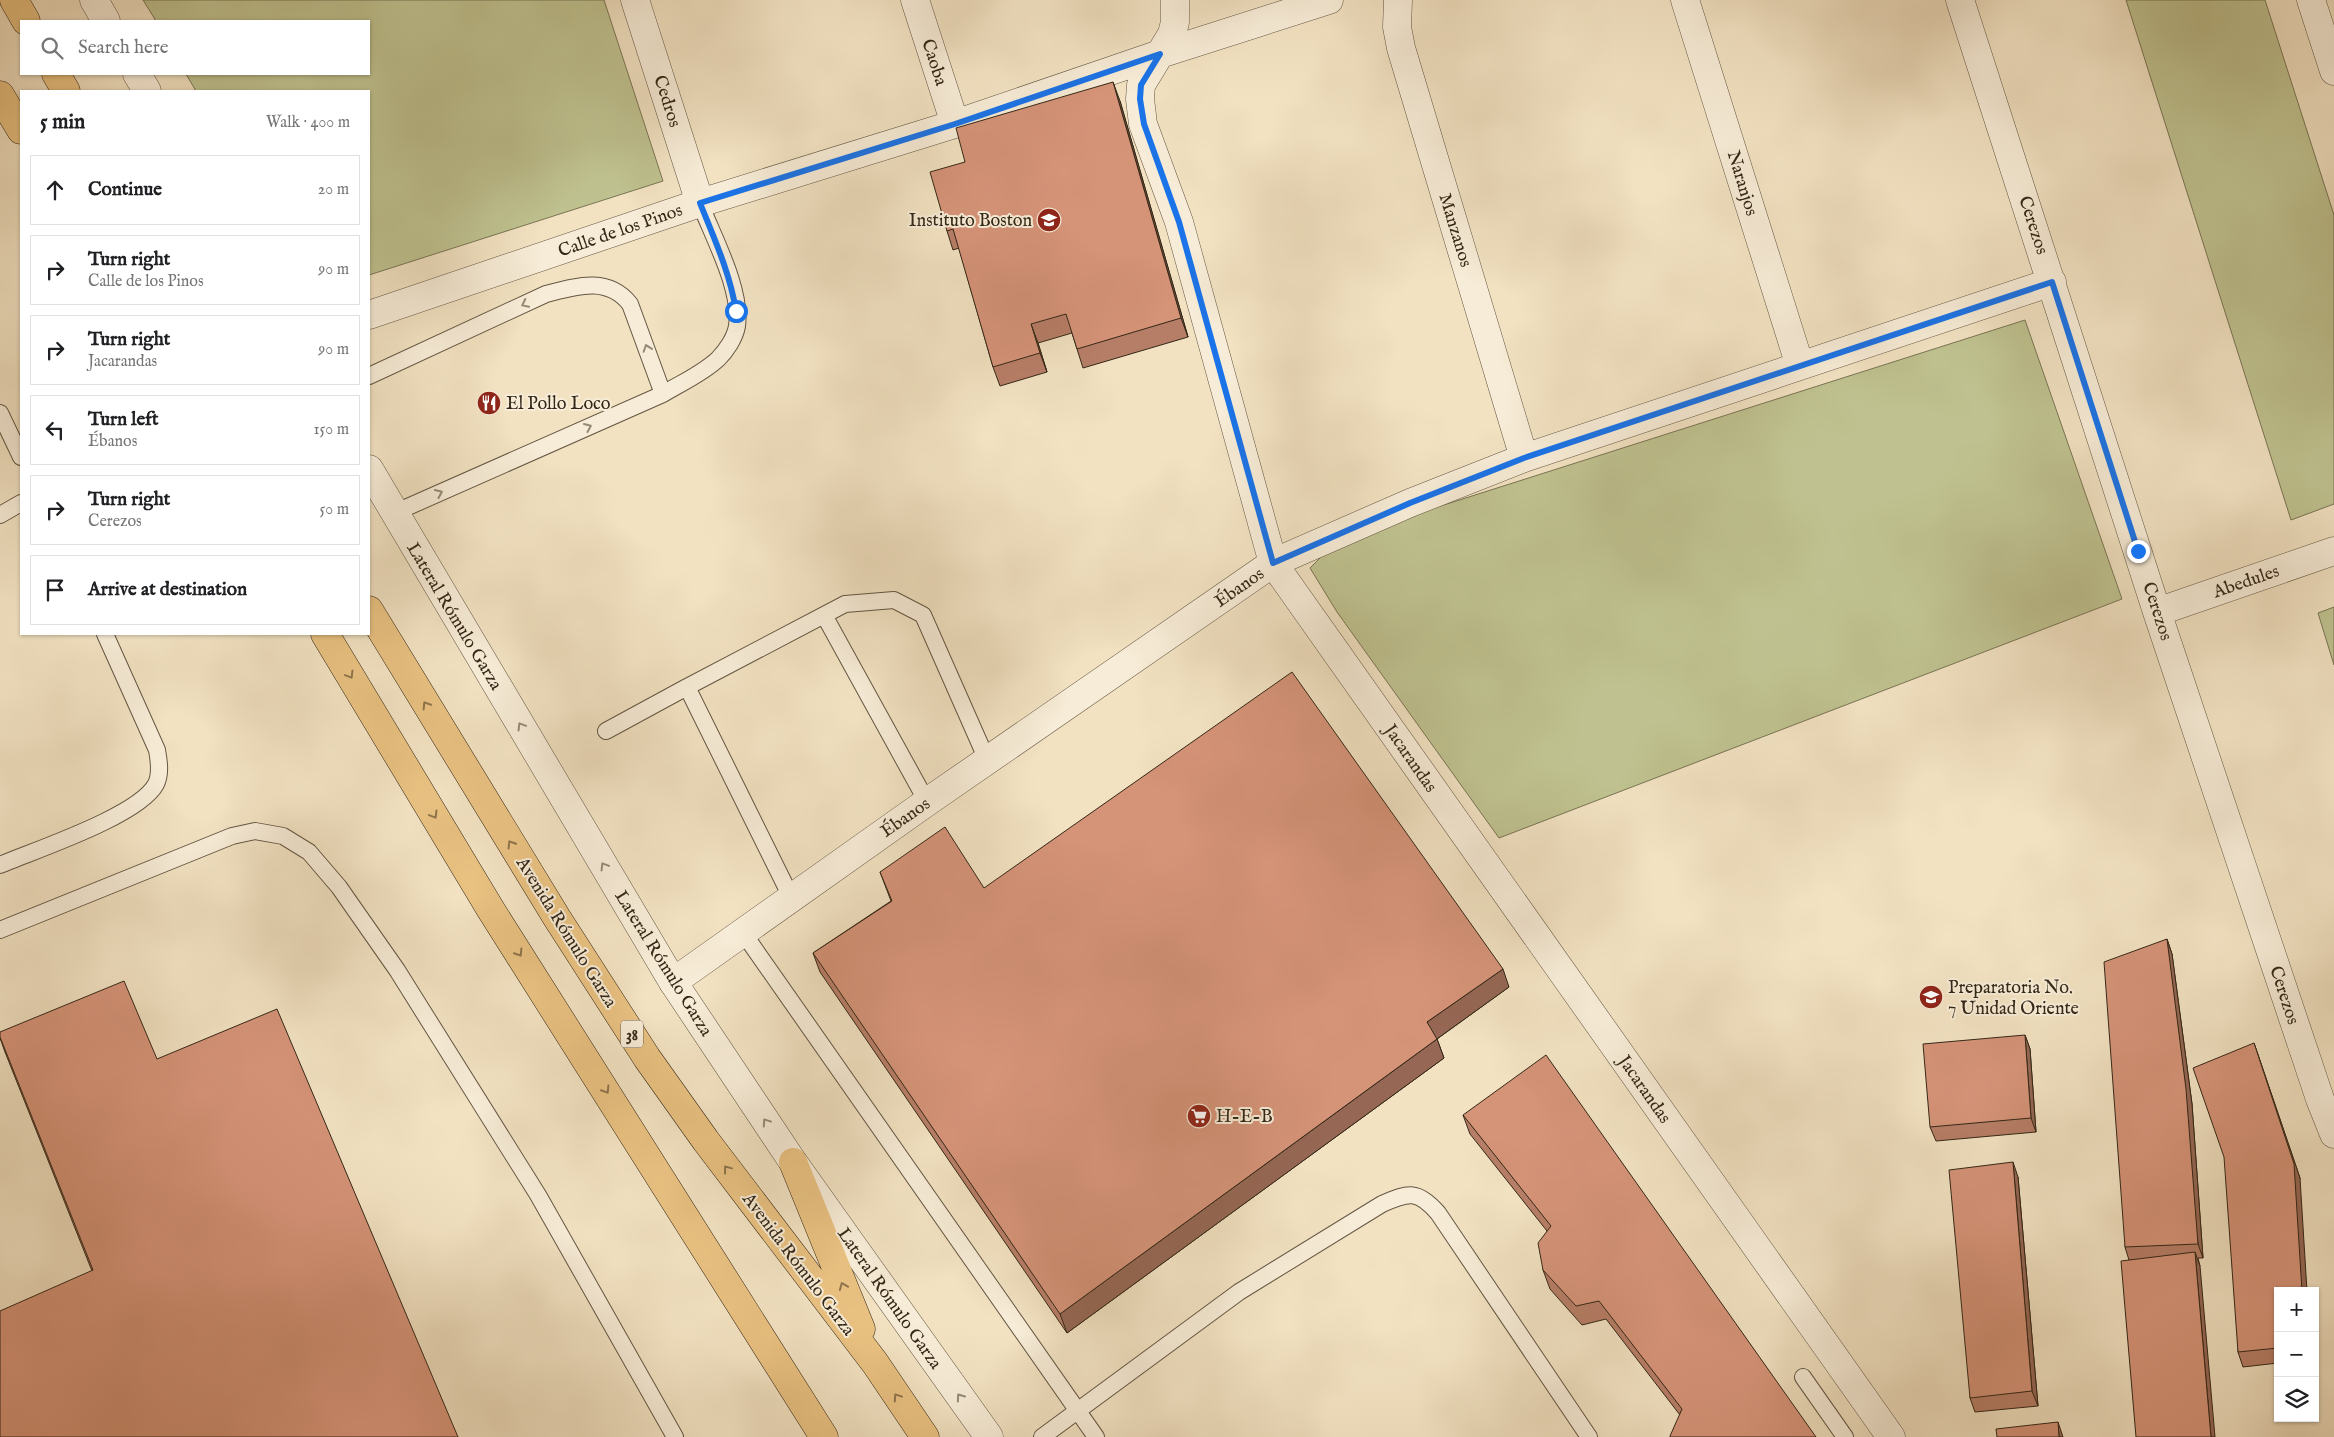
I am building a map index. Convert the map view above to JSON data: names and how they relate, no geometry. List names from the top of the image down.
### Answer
{
  "streets": {
    "main road": ["Avenida Rómulo Garza", "38"],
    "street": [
      "Caoba",
      "Cedros",
      "Naranjos",
      "Cerezos",
      "Calle de los Pinos",
      "Manzanos",
      "Abedules",
      "Ébanos",
      "Lateral Rómulo Garza",
      "Jacarandas"
    ]
  },
  "crossings": [
    ["Caoba", "Calle de los Pinos"],
    ["Cedros", "Calle de los Pinos"],
    ["Naranjos", "Ébanos"],
    ["Cerezos", "Abedules"],
    ["Cerezos", "Ébanos"],
    ["Calle de los Pinos", "Jacarandas"],
    ["Manzanos", "Ébanos"],
    ["Ébanos", "Lateral Rómulo Garza"],
    ["Ébanos", "Jacarandas"]
  ],
  "one_way": ["Lateral Rómulo Garza"],
  "places": {
    "school or university": ["Instituto Boston", "Preparatoria No. 7 Unidad Oriente"],
    "restaurant": ["El Pollo Loco"],
    "supermarket": ["H-E-B"]
  },
  "page": {
    "search": "Search here",
    "heading": ["5 min", "Walk · 400 m"],
    "list": [
      ["Continue", "20 m"],
      ["Turn right", "Calle de los Pinos", "90 m"],
      ["Turn right", "Jacarandas", "90 m"],
      ["Turn left", "Ébanos", "150 m"],
      ["Turn right", "Cerezos", "50 m"],
      "Arrive at destination"
    ],
    "map_buttons": ["+", "−"]
  }
}
